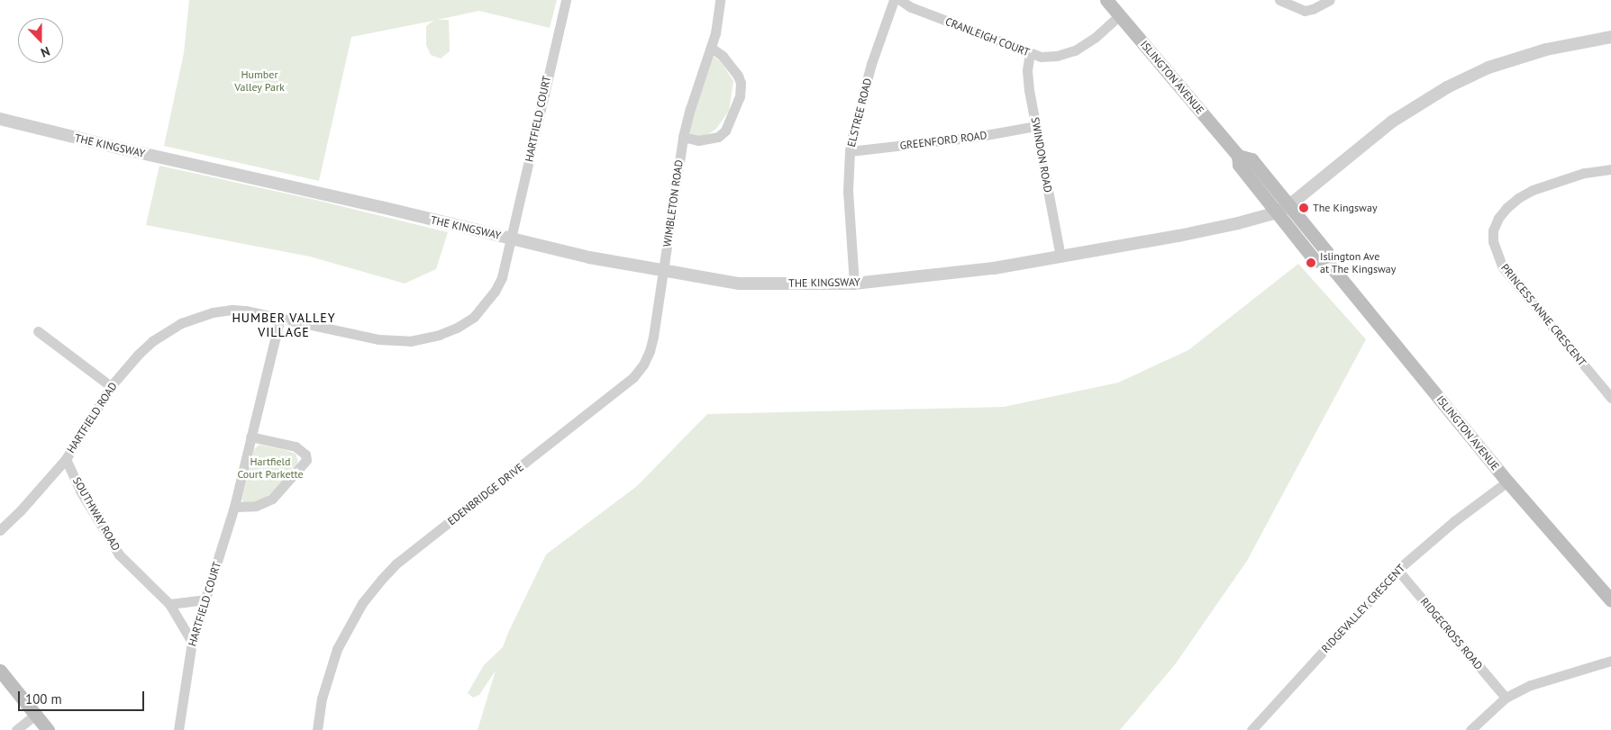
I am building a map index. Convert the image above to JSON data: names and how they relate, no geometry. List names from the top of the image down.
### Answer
{
  "streets": {
    "main road": ["ISLINGTON AVENUE"],
    "street": [
      "CRANLEIGH COURT",
      "ELSTREE ROAD",
      "HARTFIELD COURT",
      "GREENFORD ROAD",
      "THE KINGSWAY",
      "SWINDON ROAD",
      "WIMBLETON ROAD",
      "PRINCESS ANNE CRESCENT",
      "HARTFIELD ROAD",
      "EDENBRIDGE DRIVE",
      "SOUTHWAY ROAD",
      "RIDGEVALLEY CRESCENT",
      "RIDGECROSS ROAD"
    ]
  },
  "crossings": [
    ["CRANLEIGH COURT", "ISLINGTON AVENUE"],
    ["CRANLEIGH COURT", "SWINDON ROAD"],
    ["ISLINGTON AVENUE", "THE KINGSWAY"],
    ["ISLINGTON AVENUE", "RIDGEVALLEY CRESCENT"],
    ["ELSTREE ROAD", "GREENFORD ROAD"],
    ["ELSTREE ROAD", "THE KINGSWAY"],
    ["HARTFIELD COURT", "THE KINGSWAY"],
    ["HARTFIELD COURT", "HARTFIELD ROAD"],
    ["HARTFIELD COURT", "SOUTHWAY ROAD"],
    ["GREENFORD ROAD", "SWINDON ROAD"],
    ["THE KINGSWAY", "SWINDON ROAD"],
    ["THE KINGSWAY", "WIMBLETON ROAD"],
    ["THE KINGSWAY", "HARTFIELD ROAD"],
    ["THE KINGSWAY", "EDENBRIDGE DRIVE"],
    ["WIMBLETON ROAD", "EDENBRIDGE DRIVE"],
    ["HARTFIELD ROAD", "SOUTHWAY ROAD"],
    ["RIDGEVALLEY CRESCENT", "RIDGECROSS ROAD"]
  ],
  "districts": ["HUMBER VALLEY VILLAGE"],
  "parks": ["Humber Valley Park", "Hartfield Court Parkette"],
  "places": ["The Kingsway", "Islington Ave at The Kingsway"],
  "scale_bar": "100 m",
  "north": "bottom"
}
